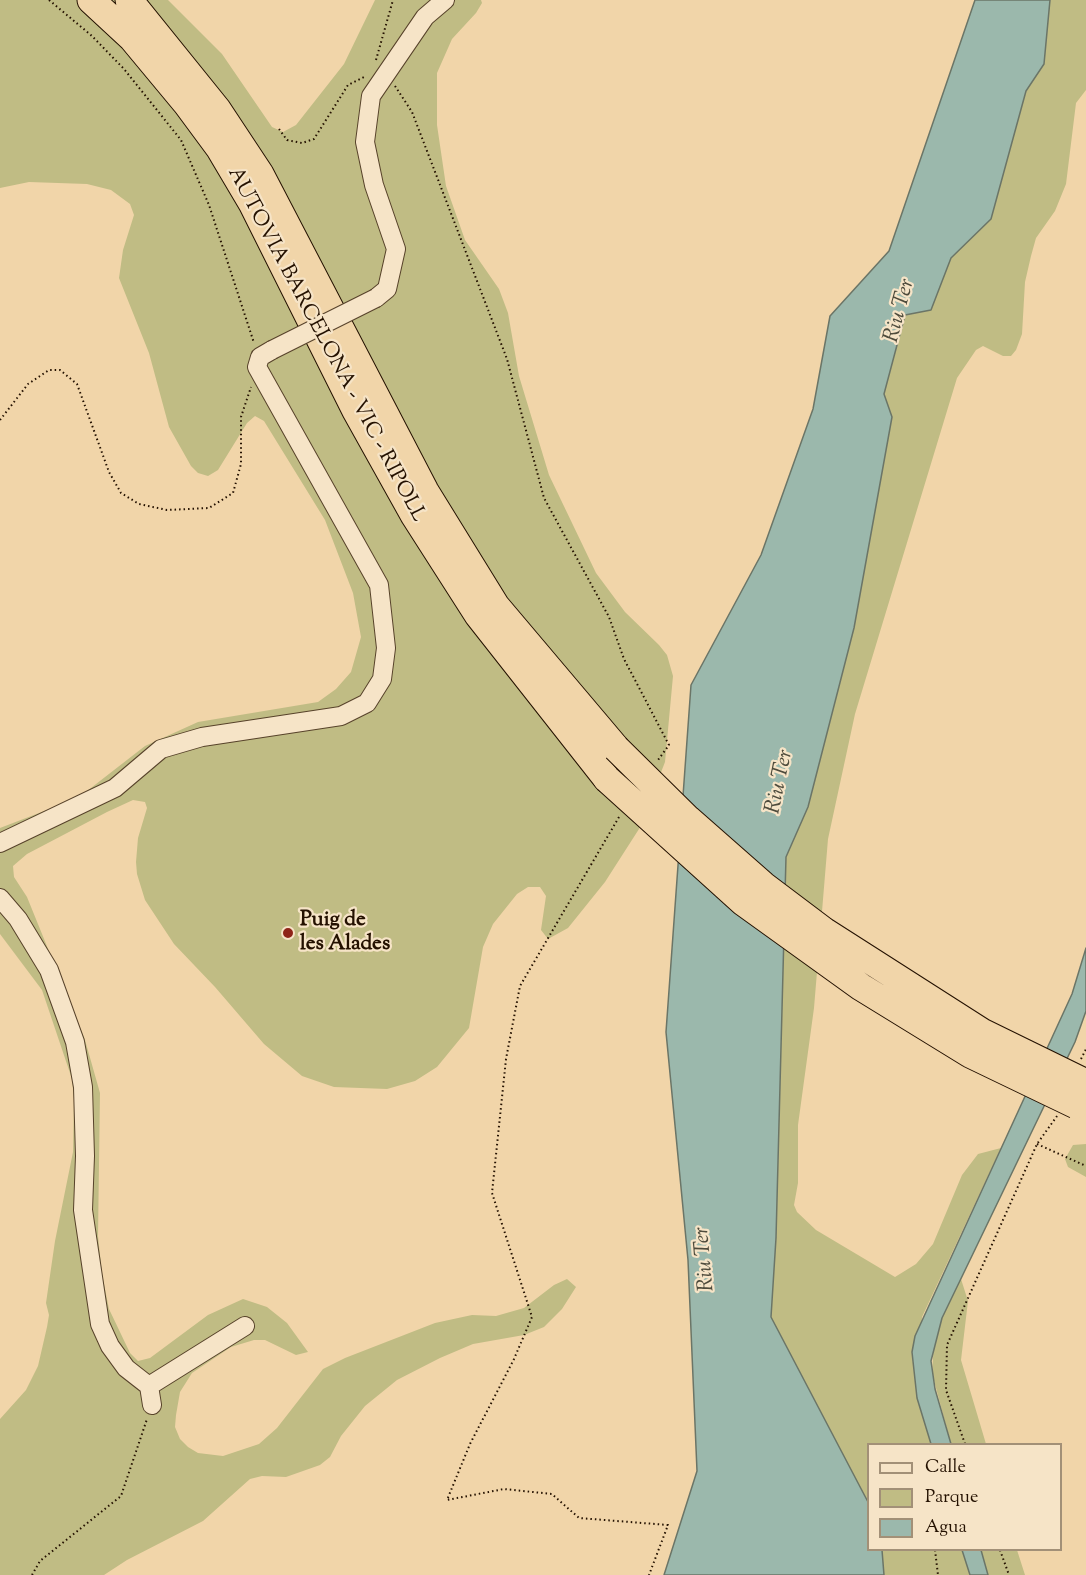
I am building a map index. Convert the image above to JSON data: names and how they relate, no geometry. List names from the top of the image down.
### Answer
{
  "streets": {
    "highway": ["AUTOVIA BARCELONA - VIC - RIPOLL"]
  },
  "water": ["Riu Ter"],
  "places": ["Puig de les Alades"],
  "legend": ["Calle", "Parque", "Agua"]
}
